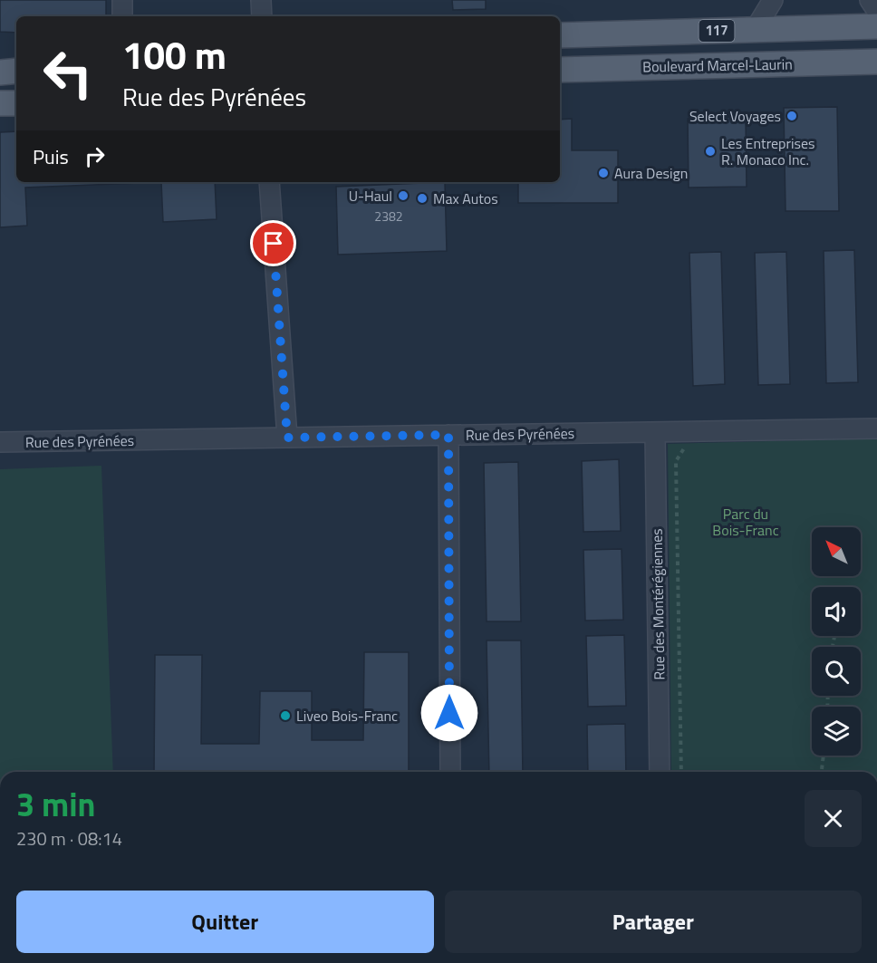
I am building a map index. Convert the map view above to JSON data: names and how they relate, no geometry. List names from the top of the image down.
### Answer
{
  "streets": {
    "main road": ["117", "Boulevard Marcel-Laurin"],
    "street": ["Rue des Pyrénées", "Rue des Montérégiennes"]
  },
  "crossings": [
    ["Rue des Pyrénées", "Rue des Montérégiennes"]
  ],
  "parks": ["Parc du Bois-Franc"],
  "places": [
    "Select Voyages",
    "Les Entreprises R. Monaco Inc.",
    "Aura Design",
    "U-Haul",
    "Max Autos",
    "Liveo Bois-Franc"
  ],
  "house_numbers": ["2382"],
  "north": "top left",
  "page": {
    "turn": ["100 m", "Rue des Pyrénées"],
    "then": "Puis",
    "heading": ["3 min", "230 m · 08:14"],
    "buttons": ["Quitter", "Partager"]
  }
}
